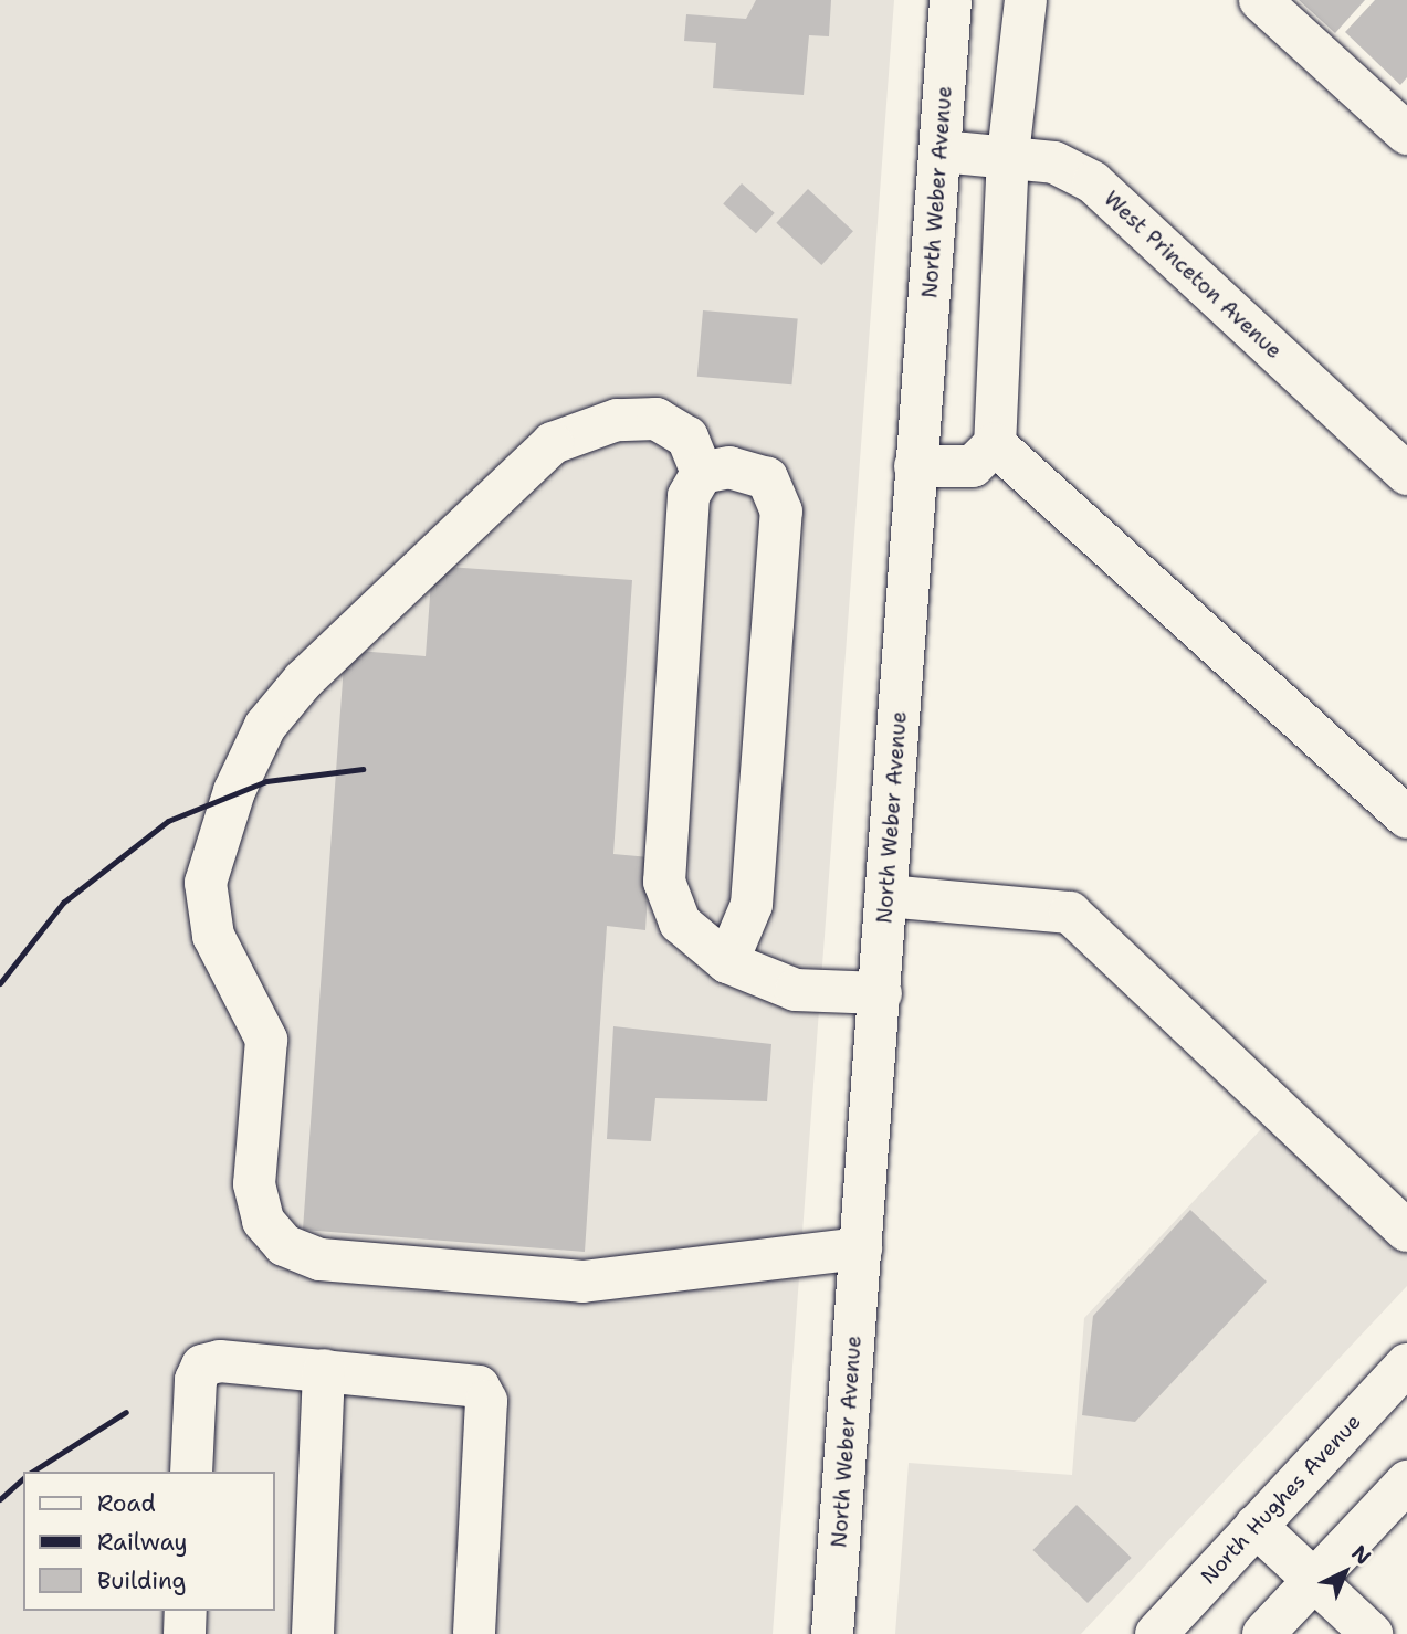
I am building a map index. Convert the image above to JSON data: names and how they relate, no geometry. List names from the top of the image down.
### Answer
{
  "streets": {
    "main road": ["North Weber Avenue", "West Princeton Avenue", "North Hughes Avenue"]
  },
  "crossings": [
    ["North Weber Avenue", "West Princeton Avenue"]
  ],
  "legend": ["Road", "Railway", "Building"],
  "north": "top right"
}
